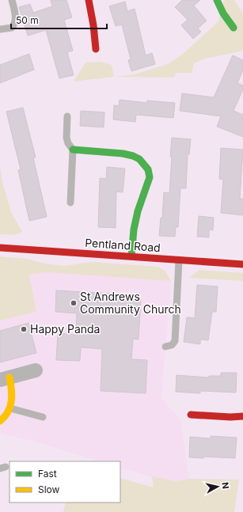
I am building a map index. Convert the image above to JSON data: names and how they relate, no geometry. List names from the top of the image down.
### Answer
{
  "streets": {
    "street": ["Pentland Road"]
  },
  "places": ["St Andrews Community Church", "Happy Panda"],
  "legend": ["Fast", "Slow"],
  "scale_bar": "50 m",
  "north": "right"
}
